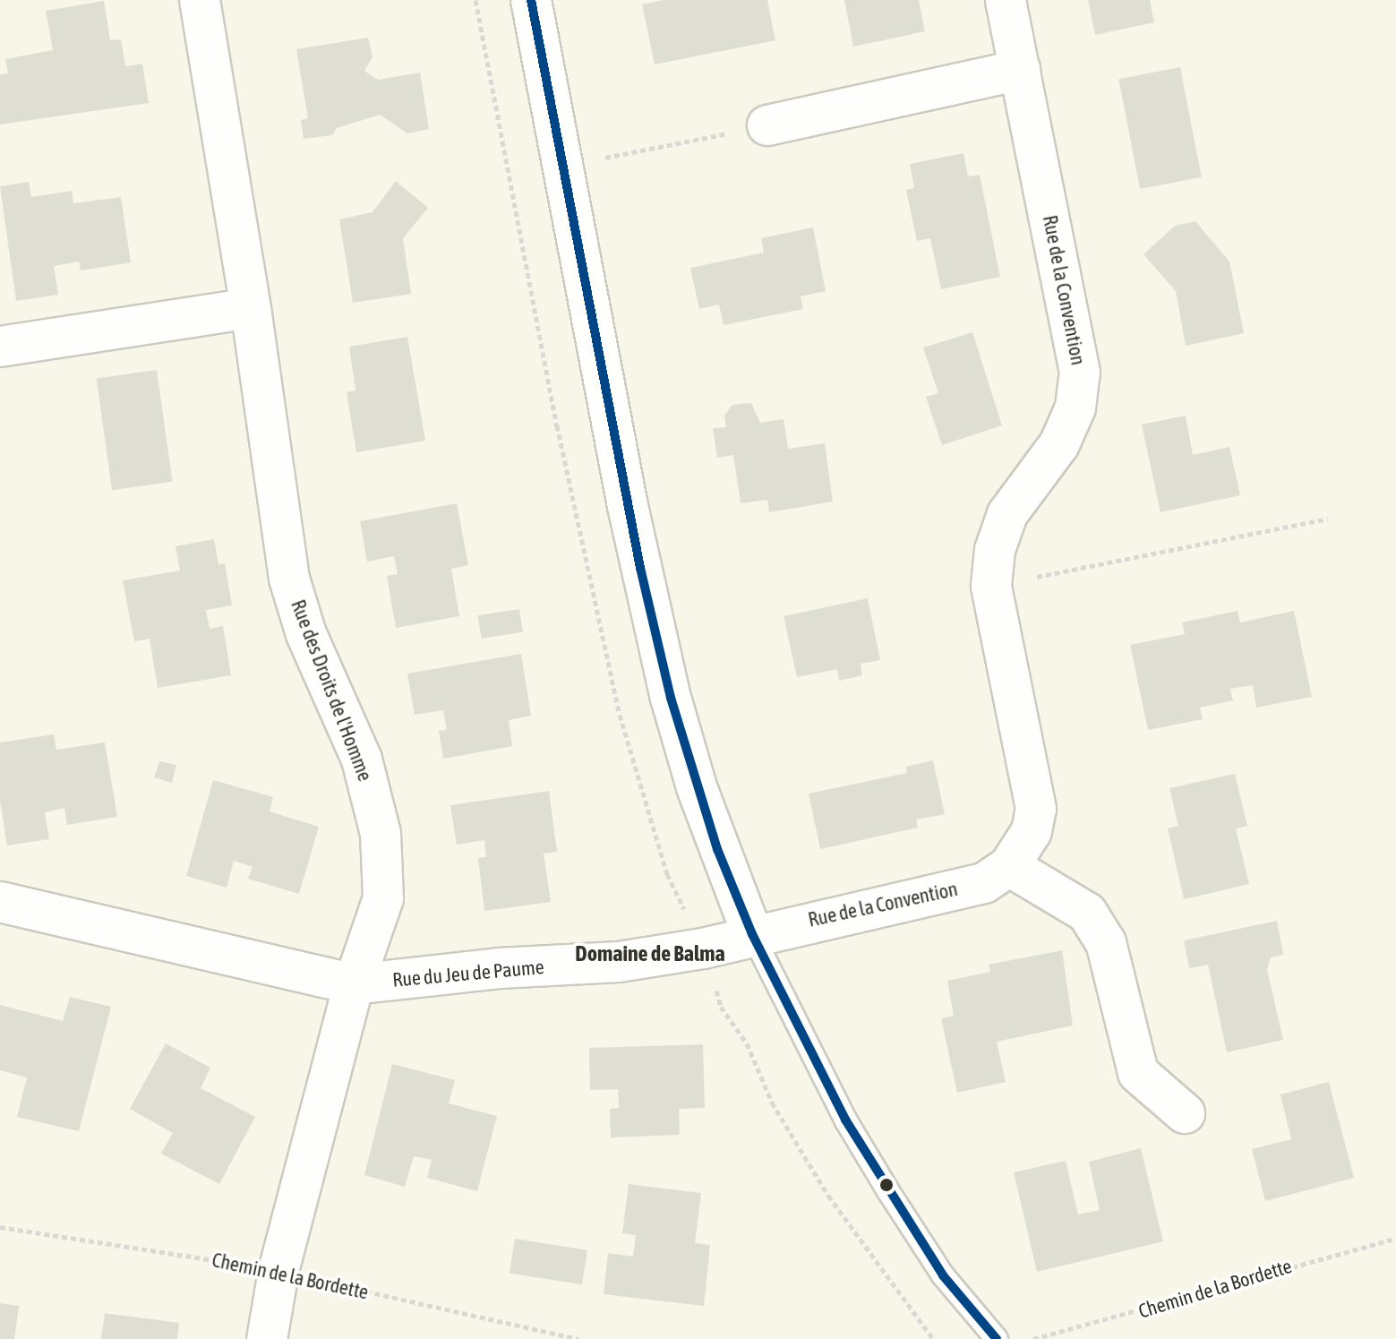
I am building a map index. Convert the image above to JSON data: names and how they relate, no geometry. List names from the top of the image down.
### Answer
{
  "streets": {
    "street": ["Rue de la Convention", "Rue des Droits de l'Homme", "Rue du Jeu de Paume"],
    "path": ["Chemin de la Bordette"]
  },
  "crossings": [
    ["Rue de la Convention", "Rue du Jeu de Paume"],
    ["Rue des Droits de l'Homme", "Rue du Jeu de Paume"]
  ],
  "districts": ["Domaine de Balma"]
}
